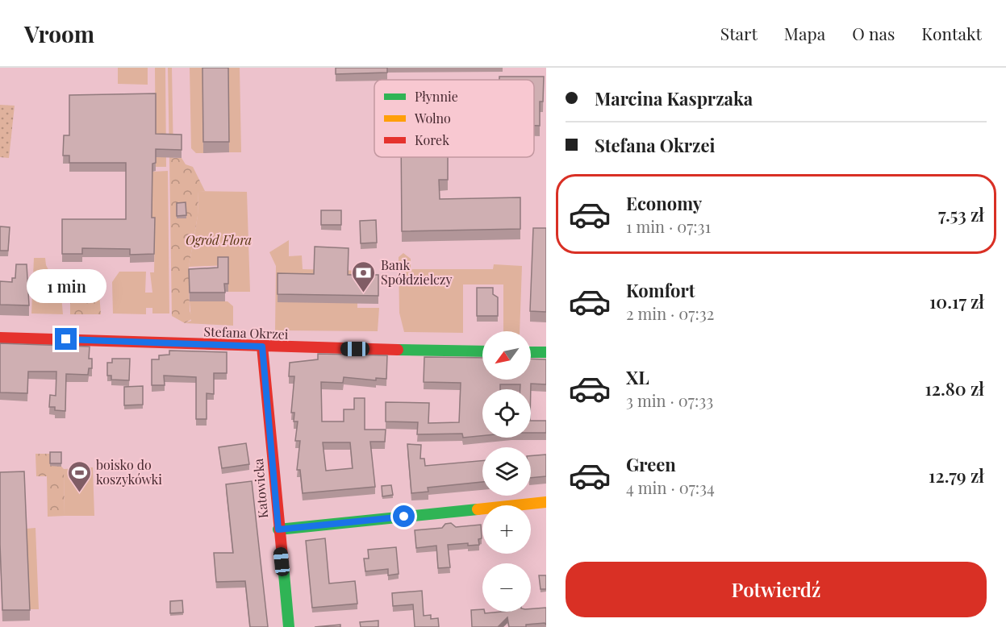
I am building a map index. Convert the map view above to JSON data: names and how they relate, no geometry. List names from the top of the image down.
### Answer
{
  "streets": {
    "street": ["Stefana Okrzei", "Katowicka"]
  },
  "crossings": [
    ["Stefana Okrzei", "Katowicka"]
  ],
  "parks": ["Ogród Flora"],
  "places": {
    "bank": ["Bank Spółdzielczy"],
    "sports": ["boisko do koszykówki"]
  },
  "legend": ["Płynnie", "Wolno", "Korek"],
  "north": "bottom left",
  "page": {
    "header": "Vroom",
    "nav": [
      "Start",
      "Mapa",
      "O nas",
      "Kontakt"
    ],
    "banner": ["Marcina Kasprzaka", "Stefana Okrzei"],
    "list": [
      {
        "name": "Economy",
        "note": "1 min · 07:31",
        "value": "7.53 zł"
      },
      {
        "name": "Komfort",
        "note": "2 min · 07:32",
        "value": "10.17 zł"
      },
      {
        "name": "XL",
        "note": "3 min · 07:33",
        "value": "12.80 zł"
      },
      {
        "name": "Green",
        "note": "4 min · 07:34",
        "value": "12.79 zł"
      }
    ],
    "bubble": "1 min",
    "map_buttons": ["+", "−"],
    "buttons": "Potwierdź"
  }
}
